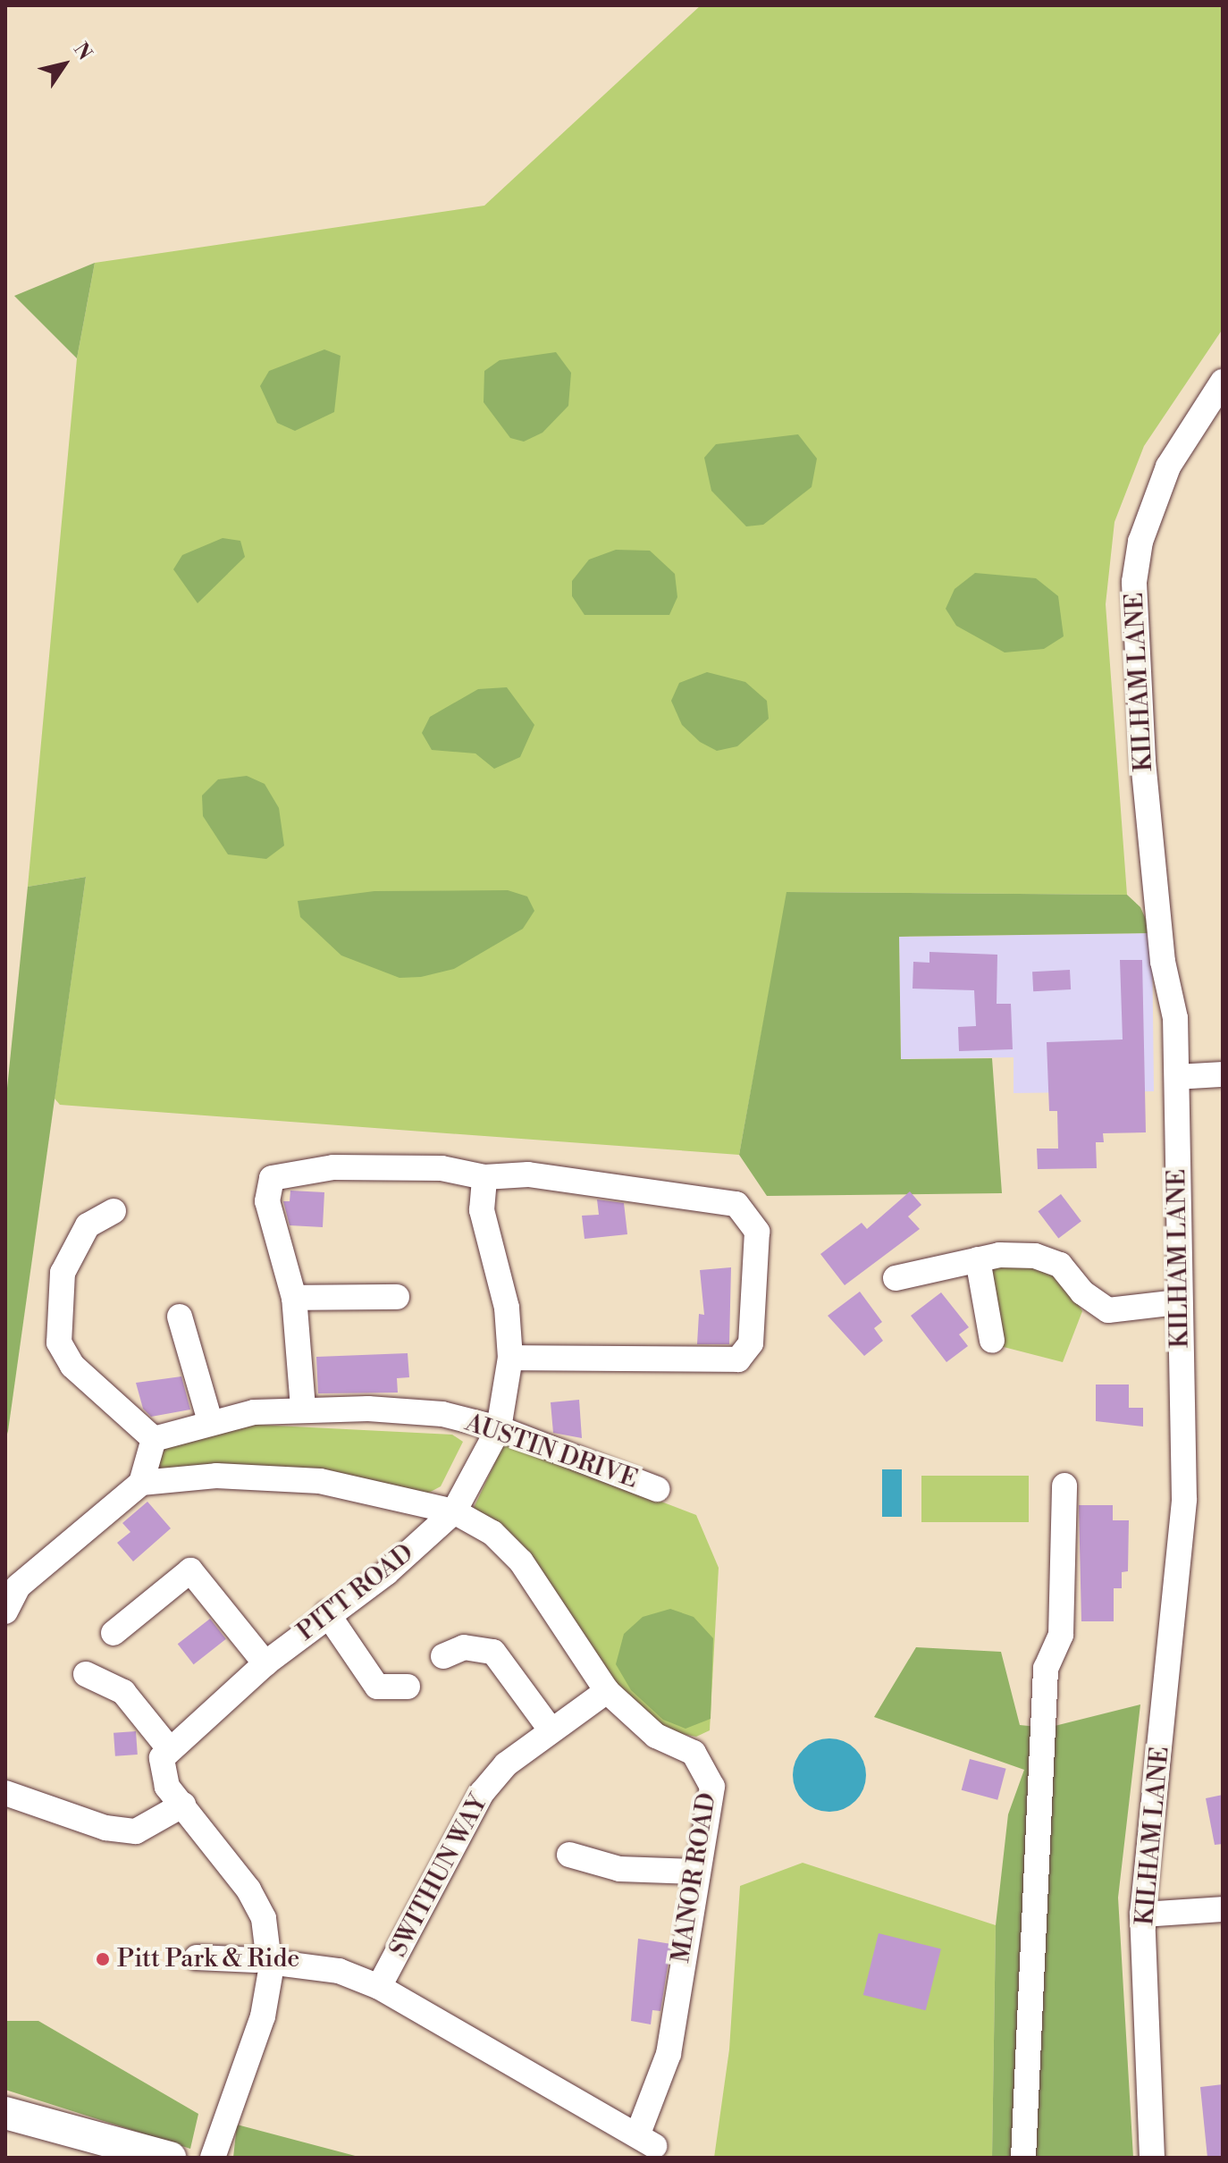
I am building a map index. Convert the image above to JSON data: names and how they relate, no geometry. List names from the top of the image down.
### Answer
{
  "streets": {
    "street": [
      "KILHAM LANE",
      "AUSTIN DRIVE",
      "PITT ROAD",
      "SWITHUN WAY",
      "MANOR ROAD"
    ]
  },
  "crossings": [
    ["AUSTIN DRIVE", "PITT ROAD"],
    ["PITT ROAD", "MANOR ROAD"],
    ["SWITHUN WAY", "MANOR ROAD"]
  ],
  "places": ["Pitt Park & Ride"],
  "north": "top right"
}
